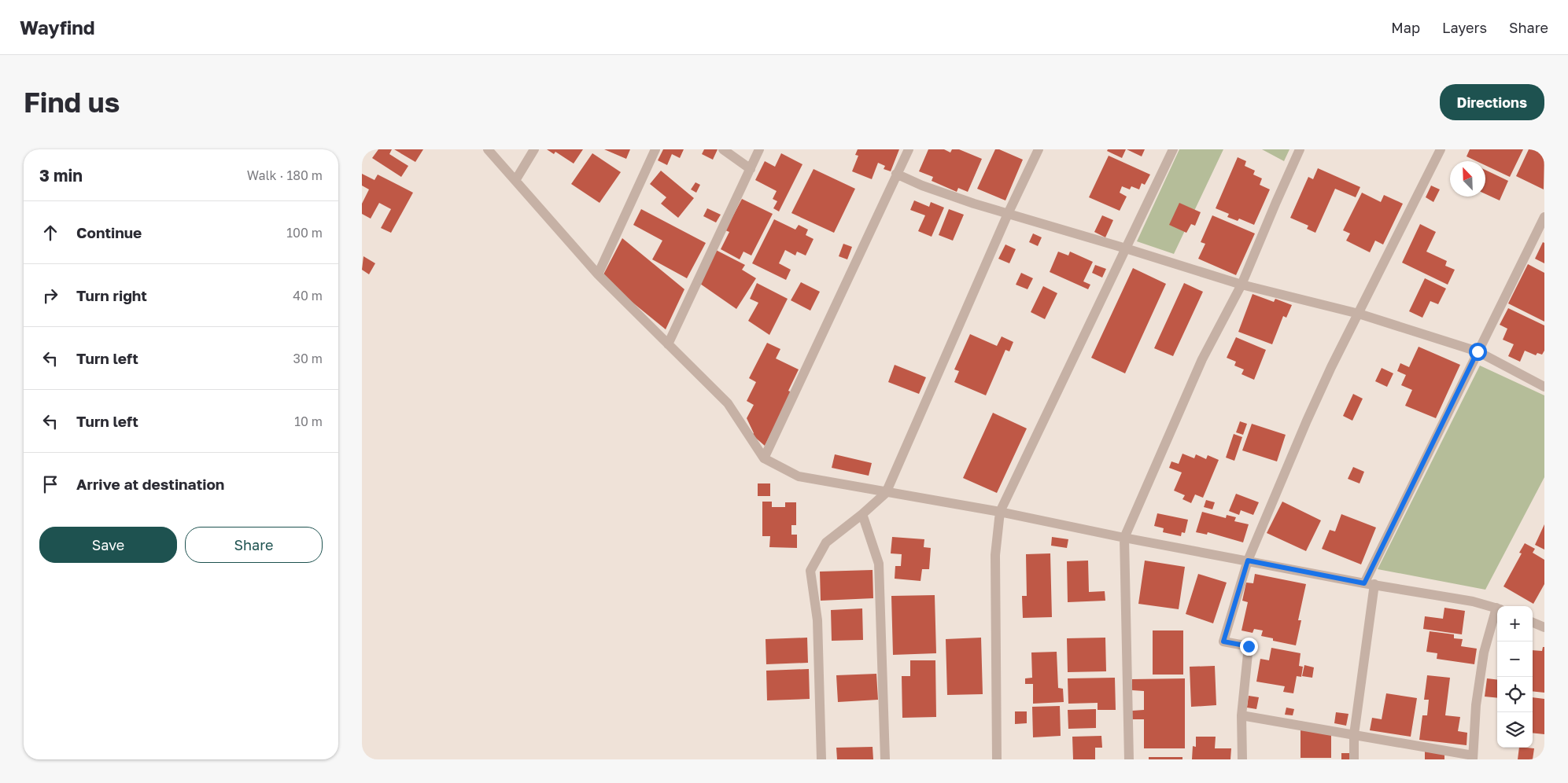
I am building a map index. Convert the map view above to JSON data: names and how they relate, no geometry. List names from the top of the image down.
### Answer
{
  "north": "top left",
  "page": {
    "header": "Wayfind",
    "nav": ["Map", "Layers", "Share"],
    "buttons": [
      "Directions",
      ["Save", "Share"]
    ],
    "title": "Find us",
    "heading": ["3 min", "Walk · 180 m"],
    "list": [
      ["Continue", "100 m"],
      ["Turn right", "40 m"],
      ["Turn left", "30 m"],
      ["Turn left", "10 m"],
      "Arrive at destination"
    ],
    "map_buttons": ["+", "−"]
  }
}
